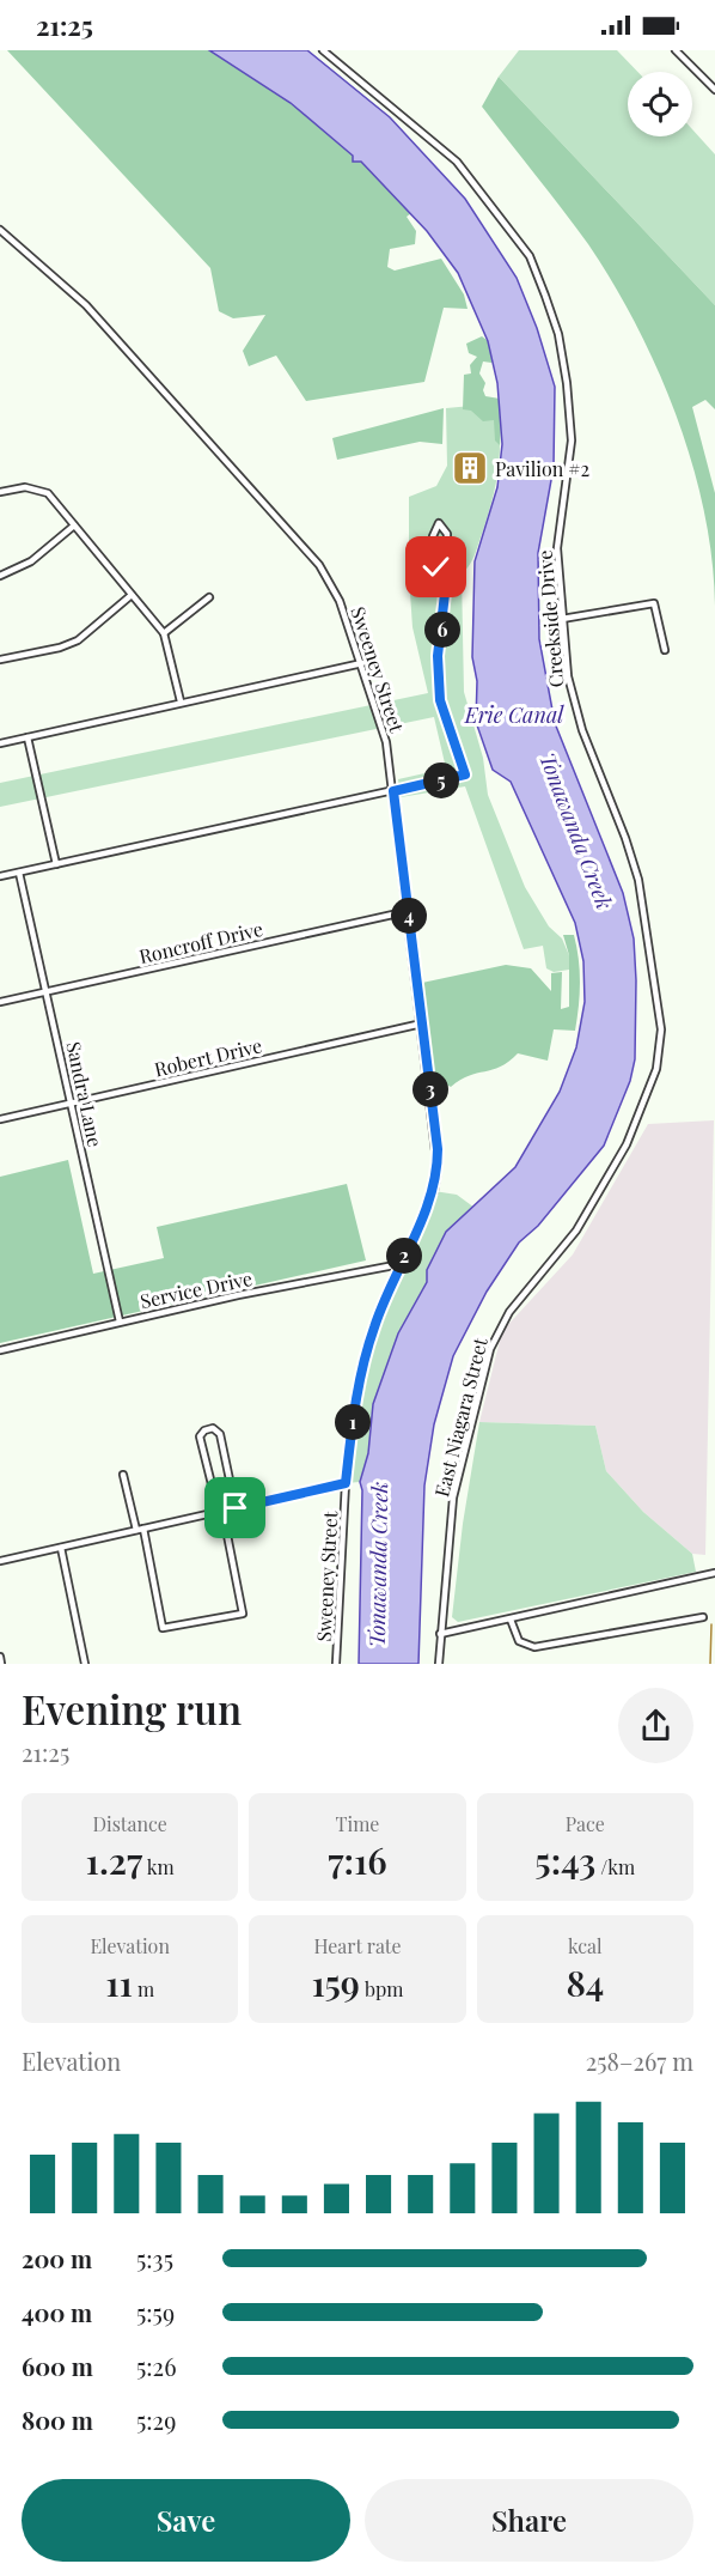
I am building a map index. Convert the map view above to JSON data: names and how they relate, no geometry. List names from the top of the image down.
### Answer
{
  "streets": {
    "street": [
      "Creekside Drive",
      "Sweeney Street",
      "Roncroff Drive",
      "Robert Drive",
      "Sandra Lane",
      "Service Drive",
      "East Niagara Street"
    ]
  },
  "crossings": [
    ["Creekside Drive", "East Niagara Street"],
    ["Sweeney Street", "Roncroff Drive"],
    ["Sweeney Street", "Robert Drive"],
    ["Sweeney Street", "Service Drive"],
    ["Roncroff Drive", "Sandra Lane"],
    ["Robert Drive", "Sandra Lane"],
    ["Sandra Lane", "Service Drive"]
  ],
  "water": ["Erie Canal", "Tonawanda Creek"],
  "places": {
    "building": ["Pavilion #2"]
  },
  "page": {
    "status": "21:25",
    "pins": [
      "6",
      "5",
      "4",
      "3",
      "2",
      "1"
    ],
    "heading": ["Evening run", "21:25"],
    "stats": [
      ["Distance", "1.27 km"],
      ["Time", "7:16"],
      ["Pace", "5:43 /km"],
      ["Elevation", "11 m"],
      ["Heart rate", "159 bpm"],
      ["kcal", "84"]
    ],
    "chart": ["Elevation", "258–267 m"],
    "list": [
      {
        "name": "200 m",
        "note": "5:35"
      },
      {
        "name": "400 m",
        "note": "5:59"
      },
      {
        "name": "600 m",
        "note": "5:26"
      },
      {
        "name": "800 m",
        "note": "5:29"
      }
    ],
    "buttons": ["Save", "Share"]
  }
}
